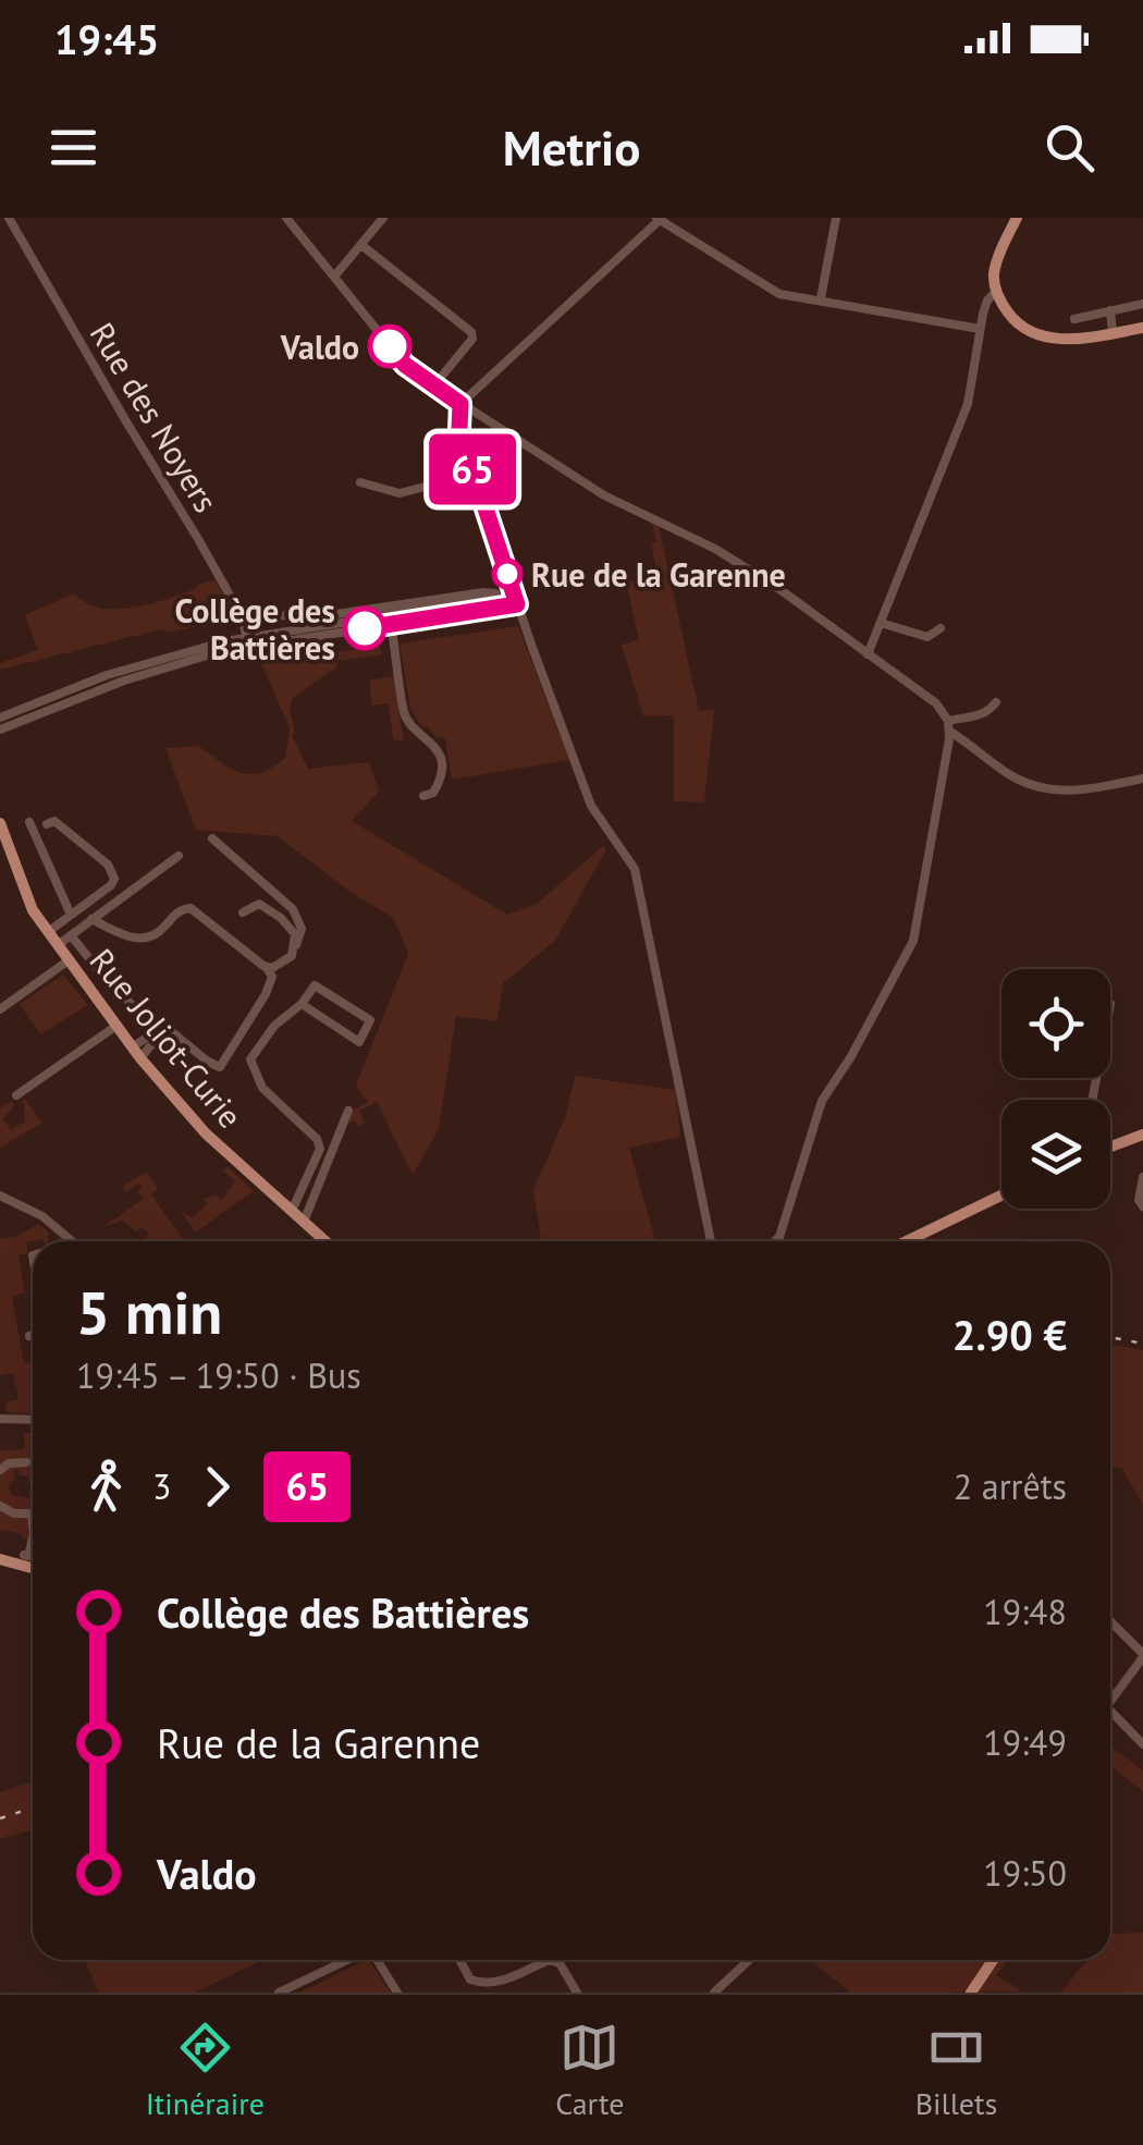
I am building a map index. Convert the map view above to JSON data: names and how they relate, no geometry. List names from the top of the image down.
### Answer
{
  "streets": {
    "main road": ["Rue Joliot-Curie"],
    "street": ["Rue des Noyers"]
  },
  "places": ["Valdo", "Rue de la Garenne", "Collège des Battières"],
  "lines": ["bus line 65"],
  "page": {
    "status": "19:45",
    "header": "Metrio",
    "on_map": "65",
    "heading": ["5 min", "19:45 – 19:50 · Bus", "2.90 €"],
    "legs": ["3", "65", "2 arrêts"],
    "list": [
      {
        "name": "Collège des Battières",
        "value": "19:48"
      },
      {
        "name": "Rue de la Garenne",
        "value": "19:49"
      },
      {
        "name": "Valdo",
        "value": "19:50"
      }
    ],
    "tabs": ["Itinéraire", "Carte", "Billets"]
  }
}
